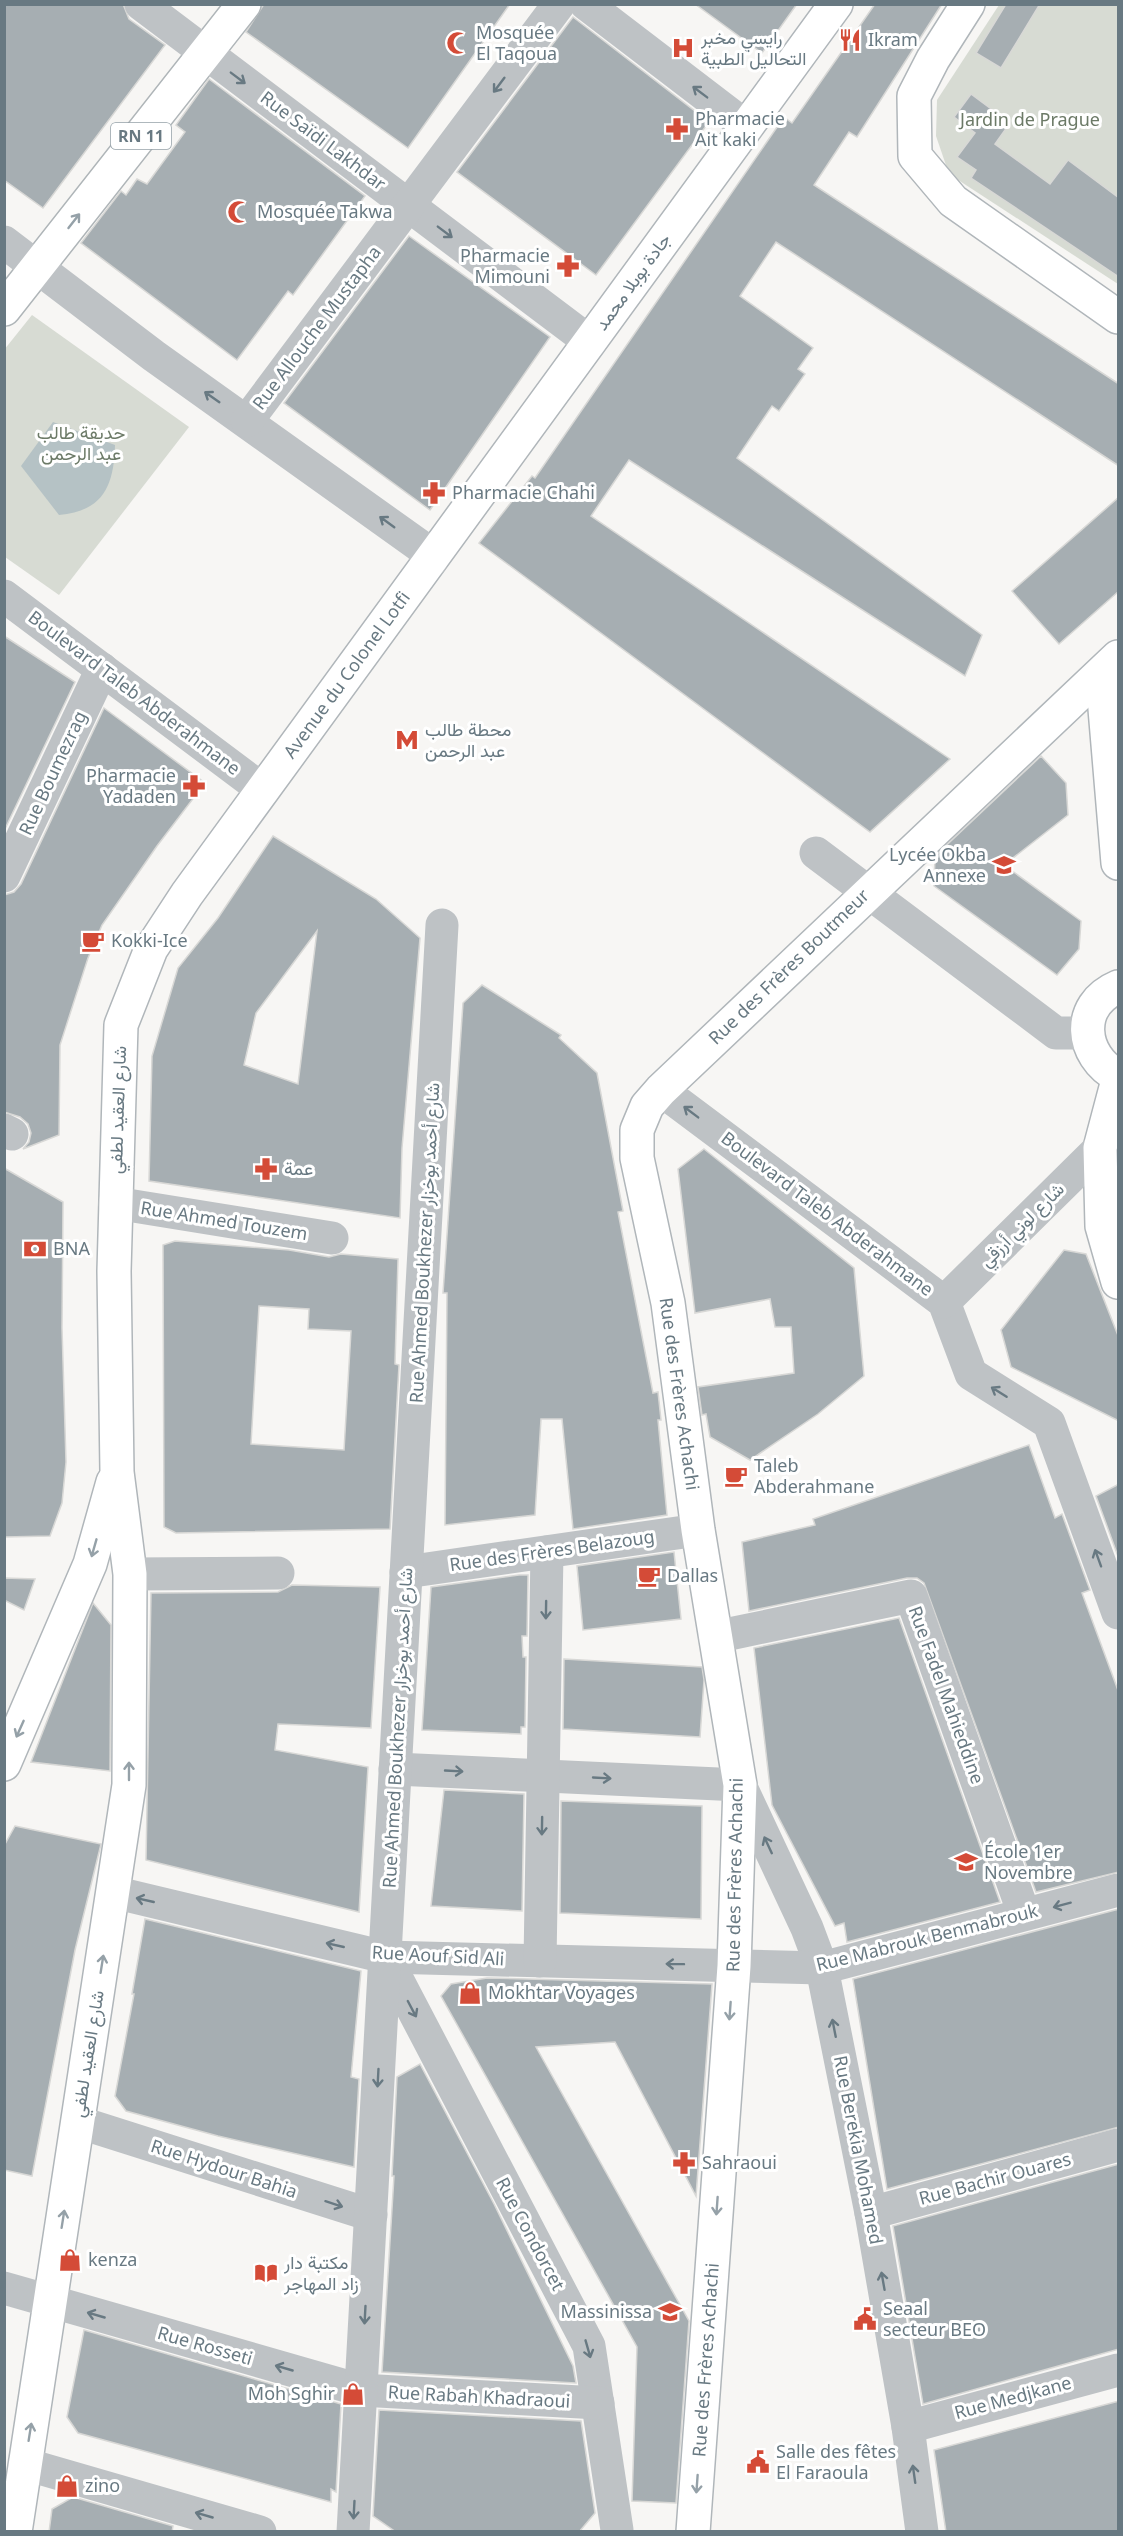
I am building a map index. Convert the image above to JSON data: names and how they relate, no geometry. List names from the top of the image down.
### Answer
{
  "streets": {
    "street": [
      "RN 11",
      "Rue Saïdi Lakhdar",
      "جادة بوبلا محمد",
      "Rue Allouche Mustapha",
      "Avenue du Colonel Lotfi",
      "Boulevard Taleb Abderahmane",
      "Rue Boumezrag",
      "Rue des Frères Boutmeur",
      "شارع العقيد لطفي",
      "Rue Ahmed Touzem",
      "شارع لوني أرزقي",
      "Rue Ahmed Boukhezer شارع أحمد بوخزار",
      "Rue des Frères Achachi",
      "Rue des Frères Belazoug",
      "Rue Fadel Mahieddine",
      "Rue Mabrouk Benmabrouk",
      "Rue Aouf Sid Ali",
      "Rue Berekia Mohamed",
      "Rue Hydour Bahia",
      "Rue Bachir Ouares",
      "Rue Condorcet",
      "Rue Rosseti",
      "Rue Rabah Khadraoui",
      "Rue Medjkane"
    ]
  },
  "crossings": [
    ["RN 11", "Rue Saïdi Lakhdar"],
    ["Rue Saïdi Lakhdar", "جادة بوبلا محمد"],
    ["Rue Saïdi Lakhdar", "Rue Allouche Mustapha"],
    ["جادة بوبلا محمد", "Avenue du Colonel Lotfi"],
    ["Avenue du Colonel Lotfi", "Boulevard Taleb Abderahmane"],
    ["Avenue du Colonel Lotfi", "شارع العقيد لطفي"],
    ["Boulevard Taleb Abderahmane", "Rue Boumezrag"],
    ["Boulevard Taleb Abderahmane", "Rue des Frères Boutmeur"],
    ["Boulevard Taleb Abderahmane", "شارع العقيد لطفي"],
    ["Boulevard Taleb Abderahmane", "شارع لوني أرزقي"],
    ["Boulevard Taleb Abderahmane", "Rue des Frères Achachi"],
    ["Rue des Frères Boutmeur", "Rue des Frères Achachi"],
    ["شارع العقيد لطفي", "Rue Ahmed Touzem"],
    ["شارع العقيد لطفي", "Rue Aouf Sid Ali"],
    ["شارع العقيد لطفي", "Rue Hydour Bahia"],
    ["شارع العقيد لطفي", "Rue Rosseti"],
    ["Rue Ahmed Boukhezer شارع أحمد بوخزار", "Rue des Frères Belazoug"],
    ["Rue Ahmed Boukhezer شارع أحمد بوخزار", "Rue Aouf Sid Ali"],
    ["Rue Ahmed Boukhezer شارع أحمد بوخزار", "Rue Hydour Bahia"],
    ["Rue Ahmed Boukhezer شارع أحمد بوخزار", "Rue Condorcet"],
    ["Rue Ahmed Boukhezer شارع أحمد بوخزار", "Rue Rosseti"],
    ["Rue Ahmed Boukhezer شارع أحمد بوخزار", "Rue Rabah Khadraoui"],
    ["Rue des Frères Achachi", "Rue des Frères Belazoug"],
    ["Rue des Frères Achachi", "Rue Fadel Mahieddine"],
    ["Rue des Frères Achachi", "Rue Mabrouk Benmabrouk"],
    ["Rue des Frères Achachi", "Rue Aouf Sid Ali"],
    ["Rue des Frères Achachi", "Rue Berekia Mohamed"],
    ["Rue Fadel Mahieddine", "Rue Mabrouk Benmabrouk"],
    ["Rue Mabrouk Benmabrouk", "Rue Aouf Sid Ali"],
    ["Rue Mabrouk Benmabrouk", "Rue Berekia Mohamed"],
    ["Rue Aouf Sid Ali", "Rue Condorcet"],
    ["Rue Berekia Mohamed", "Rue Bachir Ouares"],
    ["Rue Berekia Mohamed", "Rue Medjkane"],
    ["Rue Condorcet", "Rue Rabah Khadraoui"],
    ["Rue Rosseti", "Rue Rabah Khadraoui"]
  ],
  "one_way": [
    "Rue Allouche Mustapha",
    "شارع العقيد لطفي",
    "Rue Ahmed Boukhezer شارع أحمد بوخزار",
    "Rue des Frères Achachi",
    "Rue Berekia Mohamed",
    "Rue Hydour Bahia",
    "Rue Condorcet"
  ],
  "parks": ["Jardin de Prague", "حديقة طالب عبد الرحمن"],
  "places": {
    "restaurant": ["Ikram"],
    "mosque": ["Mosquée El Taqoua", "Mosquée Takwa"],
    "hospital": ["رايسي مخبر التحاليل الطبية"],
    "pharmacy": [
      "Pharmacie Ait kaki",
      "Pharmacie Mimouni",
      "Pharmacie Chahi",
      "Pharmacie Yadaden",
      "عمة",
      "Sahraoui"
    ],
    "metro station": ["محطة طالب عبد الرحمن"],
    "school or university": ["Lycée Okba Annexe", "École 1er Novembre", "Massinissa"],
    "cafe": ["Kokki-Ice", "Taleb Abderahmane", "Dallas"],
    "bank": ["BNA"],
    "shop": [
      "Mokhtar Voyages",
      "kenza",
      "Moh Sghir",
      "zino"
    ],
    "library": ["مكتبة دار زاد المهاجر"],
    "public building": ["Seaal secteur BEO", "Salle des fêtes El Faraoula"]
  }
}
